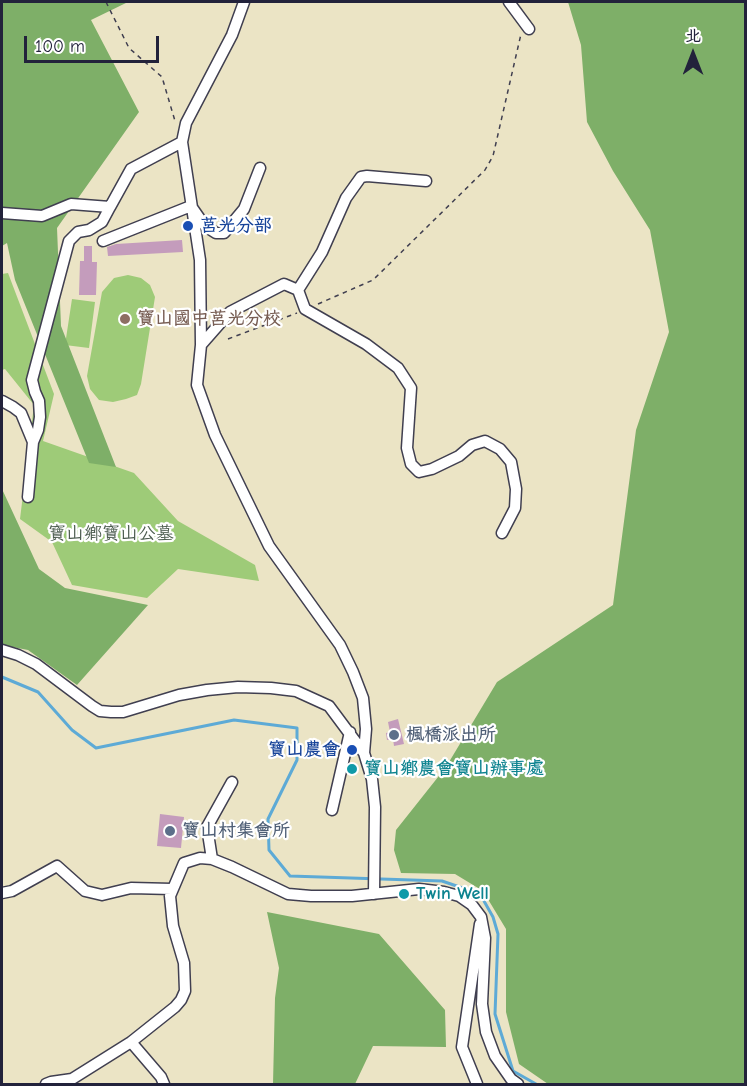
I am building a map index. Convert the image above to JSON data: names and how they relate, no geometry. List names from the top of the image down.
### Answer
{
  "parks": ["寶山鄉寶山公墓"],
  "places": [
    "莒光分部",
    "寶山國中莒光分校",
    "楓橋派出所",
    "寶山農會",
    "寶山鄉農會寶山辦事處",
    "寶山村集會所",
    "Twin Well"
  ],
  "scale_bar": "100 m",
  "north": "top"
}
